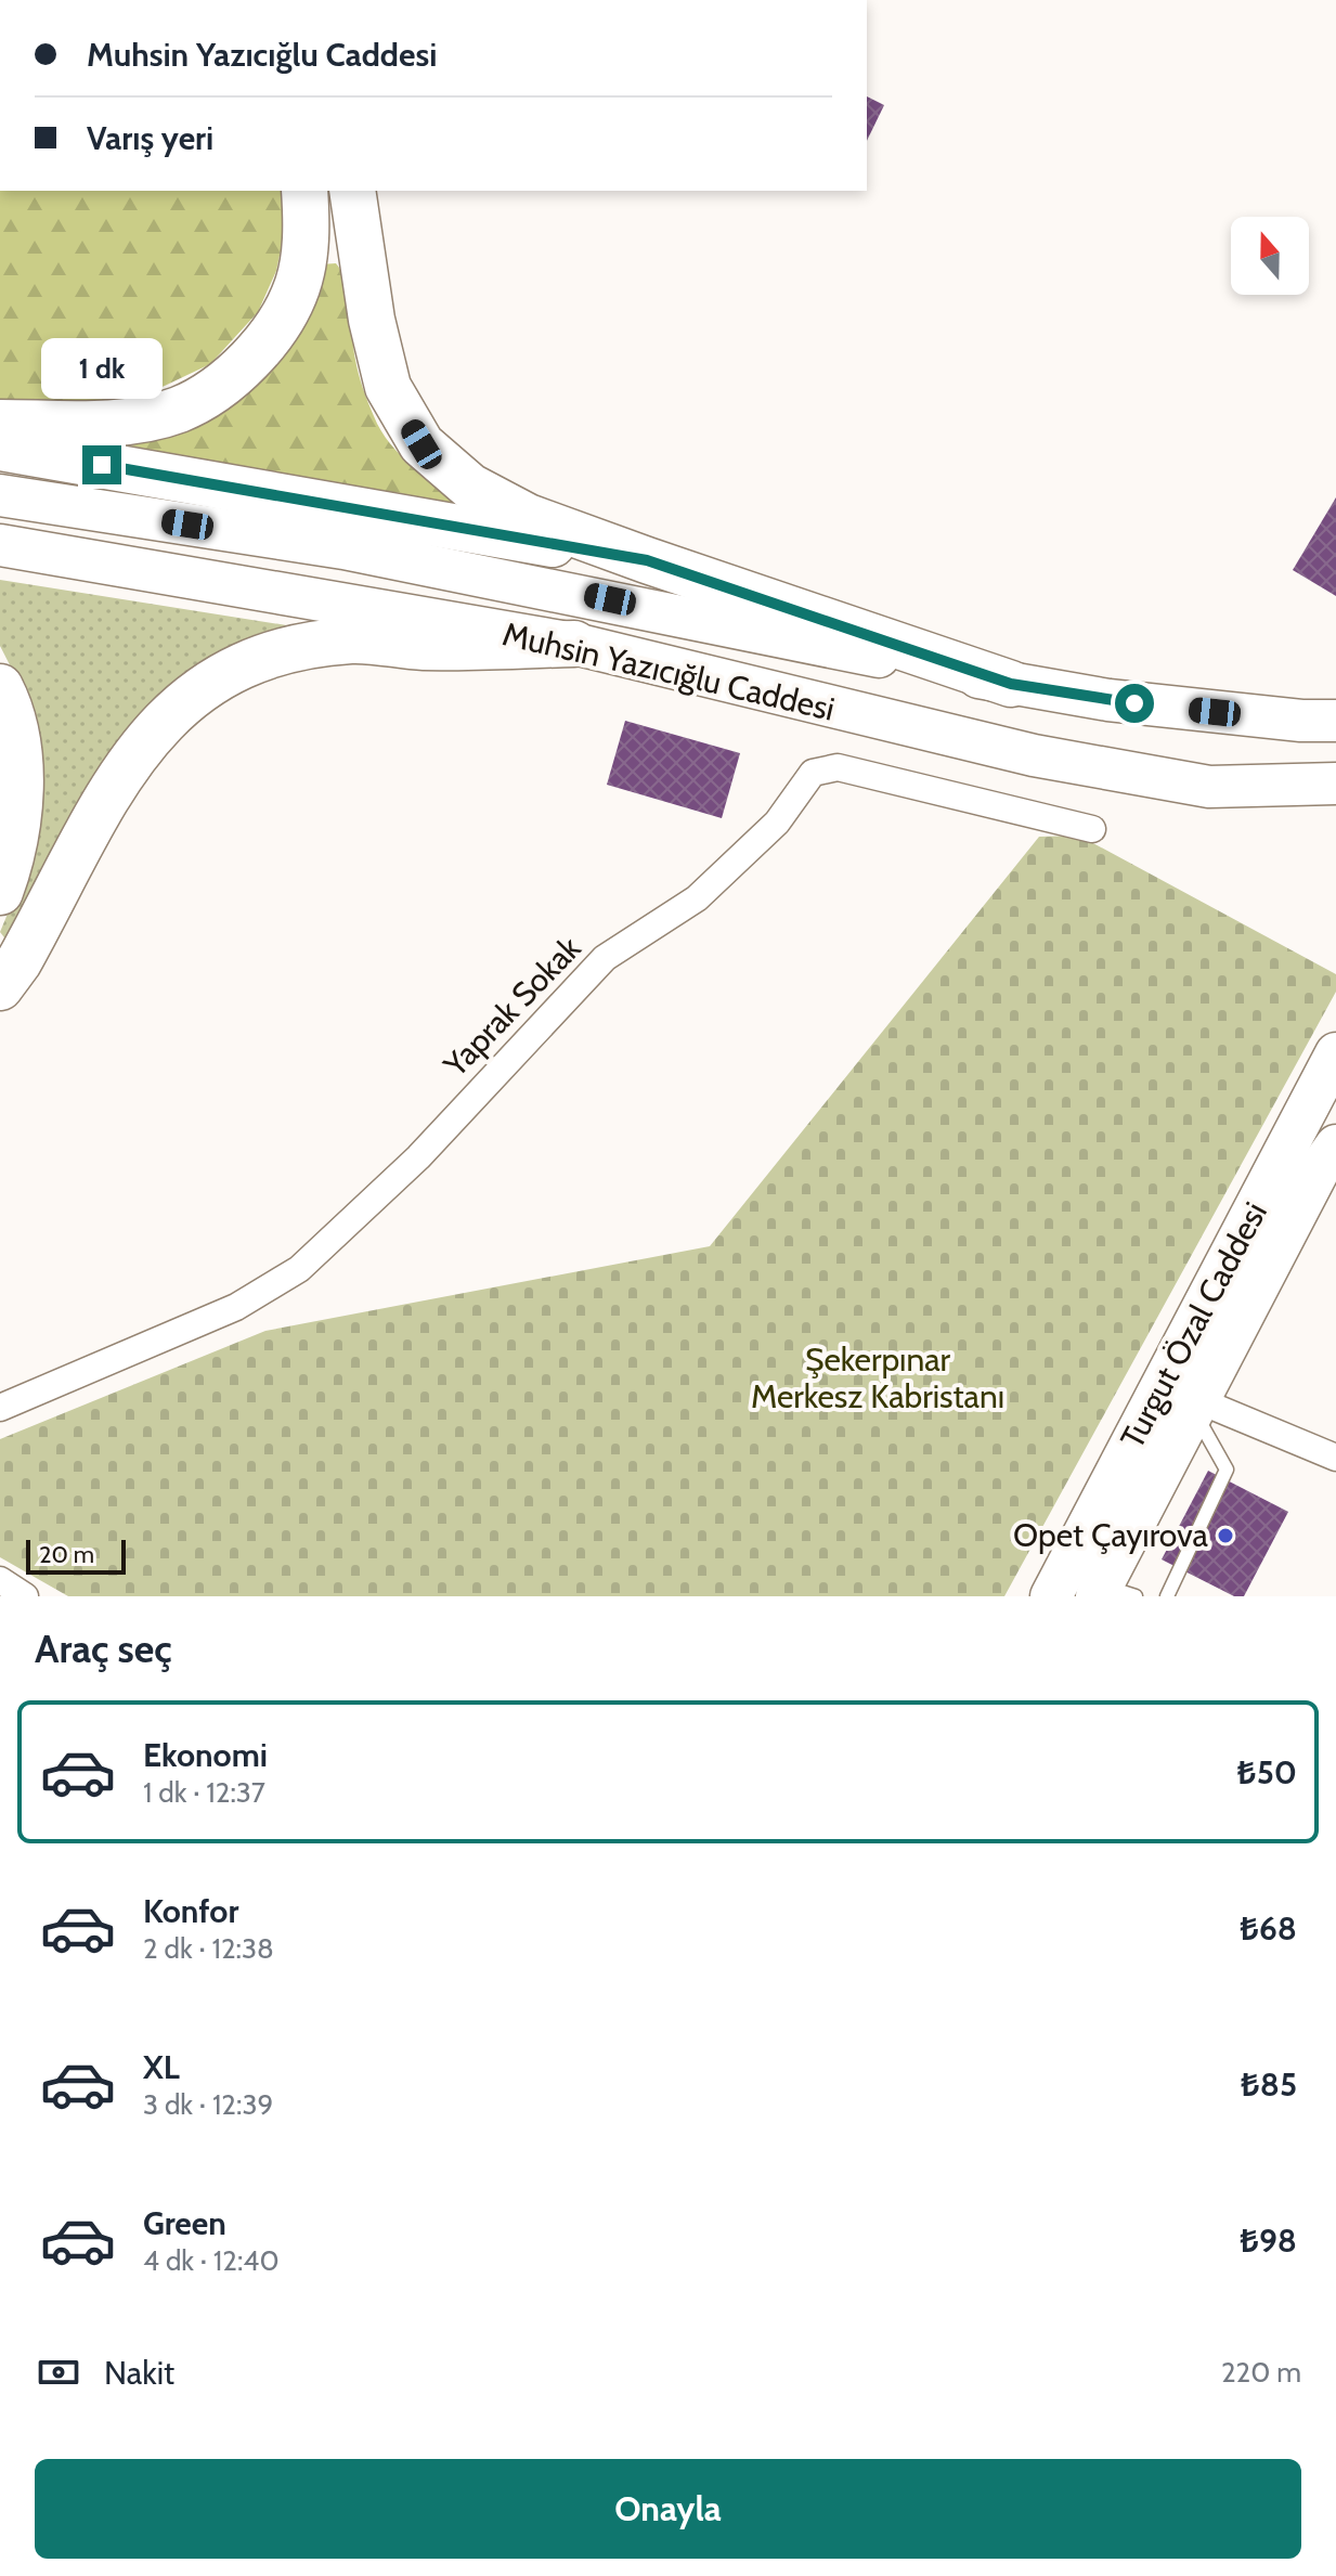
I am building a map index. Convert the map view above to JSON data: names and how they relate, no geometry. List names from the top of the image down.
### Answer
{
  "streets": {
    "main road": ["Muhsin Yazıcığlu Caddesi", "Turgut Özal Caddesi"],
    "street": ["Yaprak Sokak"]
  },
  "parks": ["Şekerpınar Merkesz Kabristanı"],
  "places": ["Opet Çayırova"],
  "scale_bar": "20 m",
  "north": "top",
  "page": {
    "banner": ["Muhsin Yazıcığlu Caddesi", "Varış yeri"],
    "bubble": "1 dk",
    "scale": "20 m",
    "heading": "Araç seç",
    "list": [
      {
        "name": "Ekonomi",
        "note": "1 dk · 12:37",
        "value": "₺50"
      },
      {
        "name": "Konfor",
        "note": "2 dk · 12:38",
        "value": "₺68"
      },
      {
        "name": "XL",
        "note": "3 dk · 12:39",
        "value": "₺85"
      },
      {
        "name": "Green",
        "note": "4 dk · 12:40",
        "value": "₺98"
      }
    ],
    "pay": ["Nakit", "220 m"],
    "buttons": "Onayla"
  }
}
